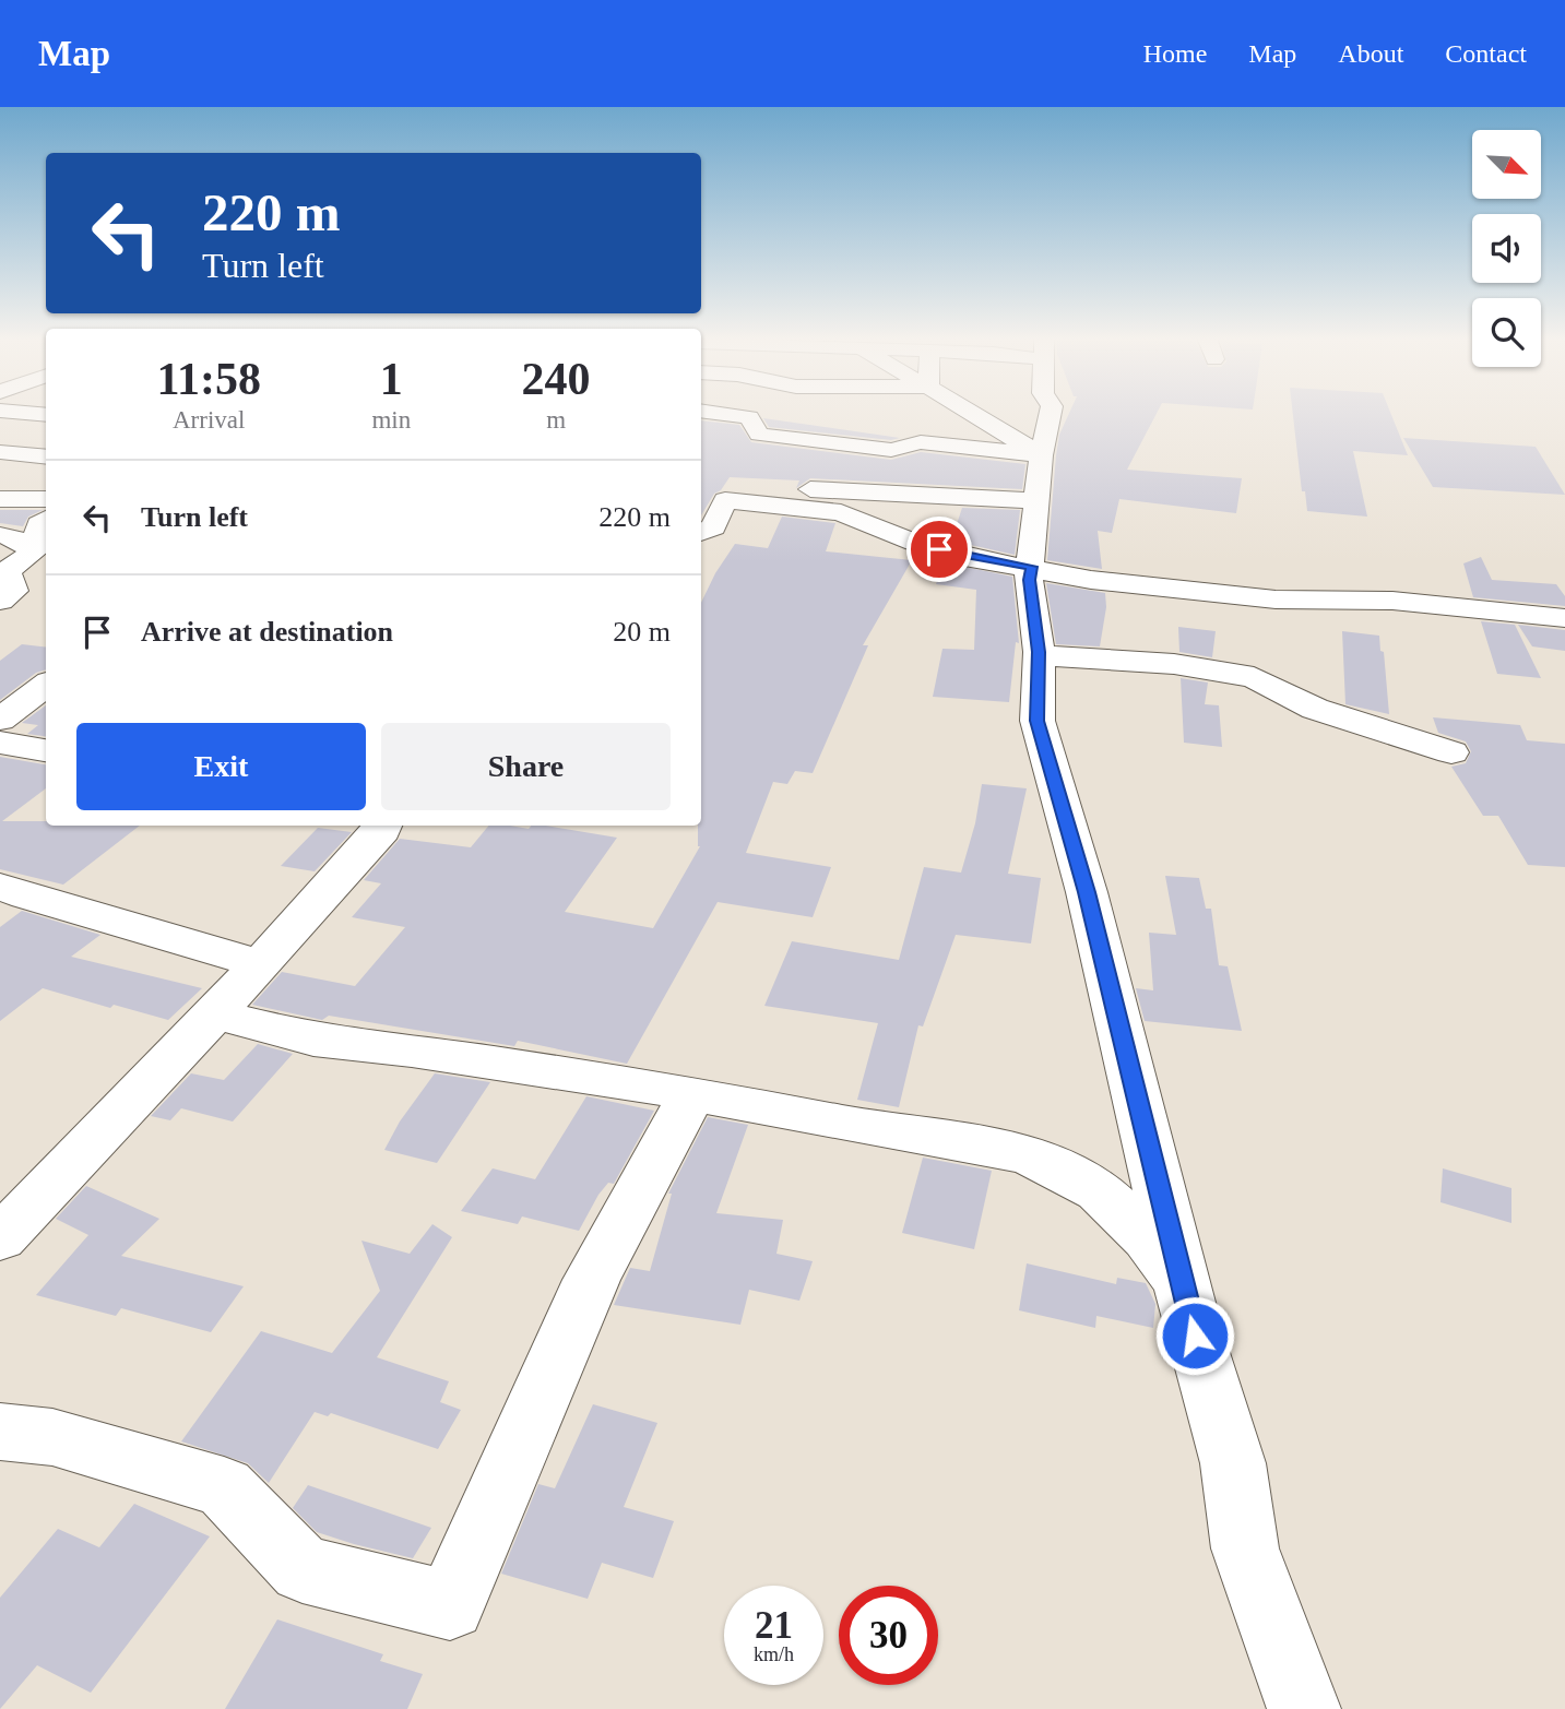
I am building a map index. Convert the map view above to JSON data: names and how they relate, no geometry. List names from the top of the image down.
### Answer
{
  "north": "bottom right",
  "page": {
    "header": "Map",
    "nav": [
      "Home",
      "Map",
      "About",
      "Contact"
    ],
    "turn": ["220 m", "Turn left"],
    "eta": [
      "11:58",
      "Arrival",
      "1",
      "min",
      "240",
      "m"
    ],
    "list": [
      {
        "name": "Turn left",
        "value": "220 m"
      },
      {
        "name": "Arrive at destination",
        "value": "20 m"
      }
    ],
    "buttons": ["Exit", "Share"],
    "speed": "21 km/h",
    "limit": "30"
  }
}
